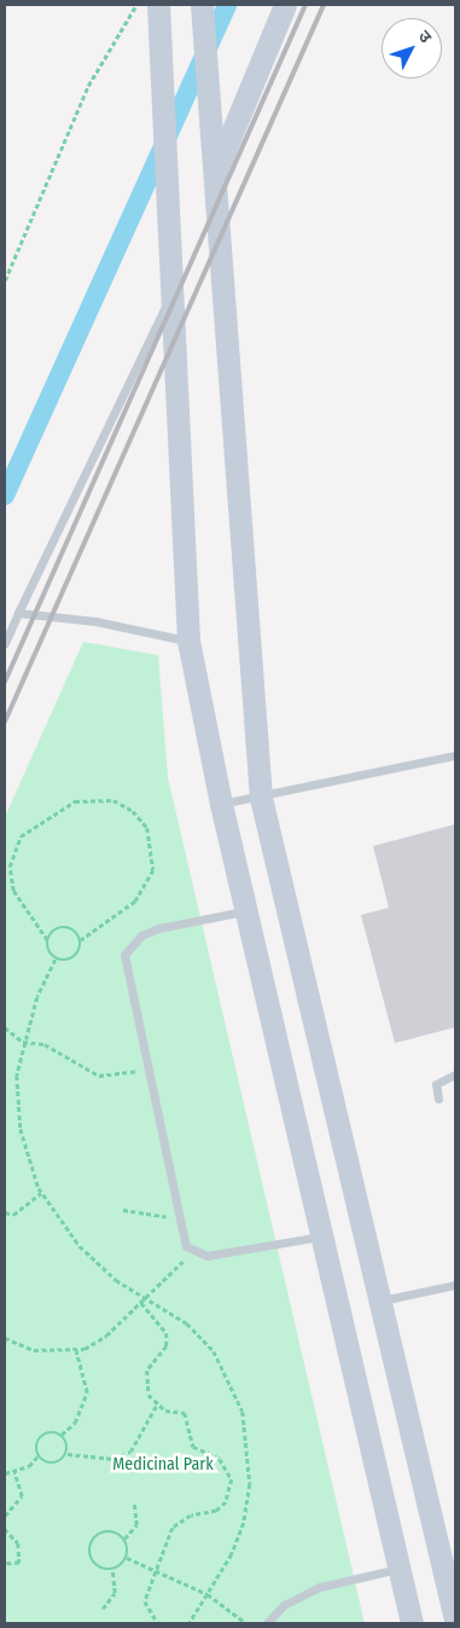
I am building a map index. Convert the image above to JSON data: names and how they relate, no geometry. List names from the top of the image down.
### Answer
{
  "parks": ["Medicinal Park"],
  "north": "top right"
}
